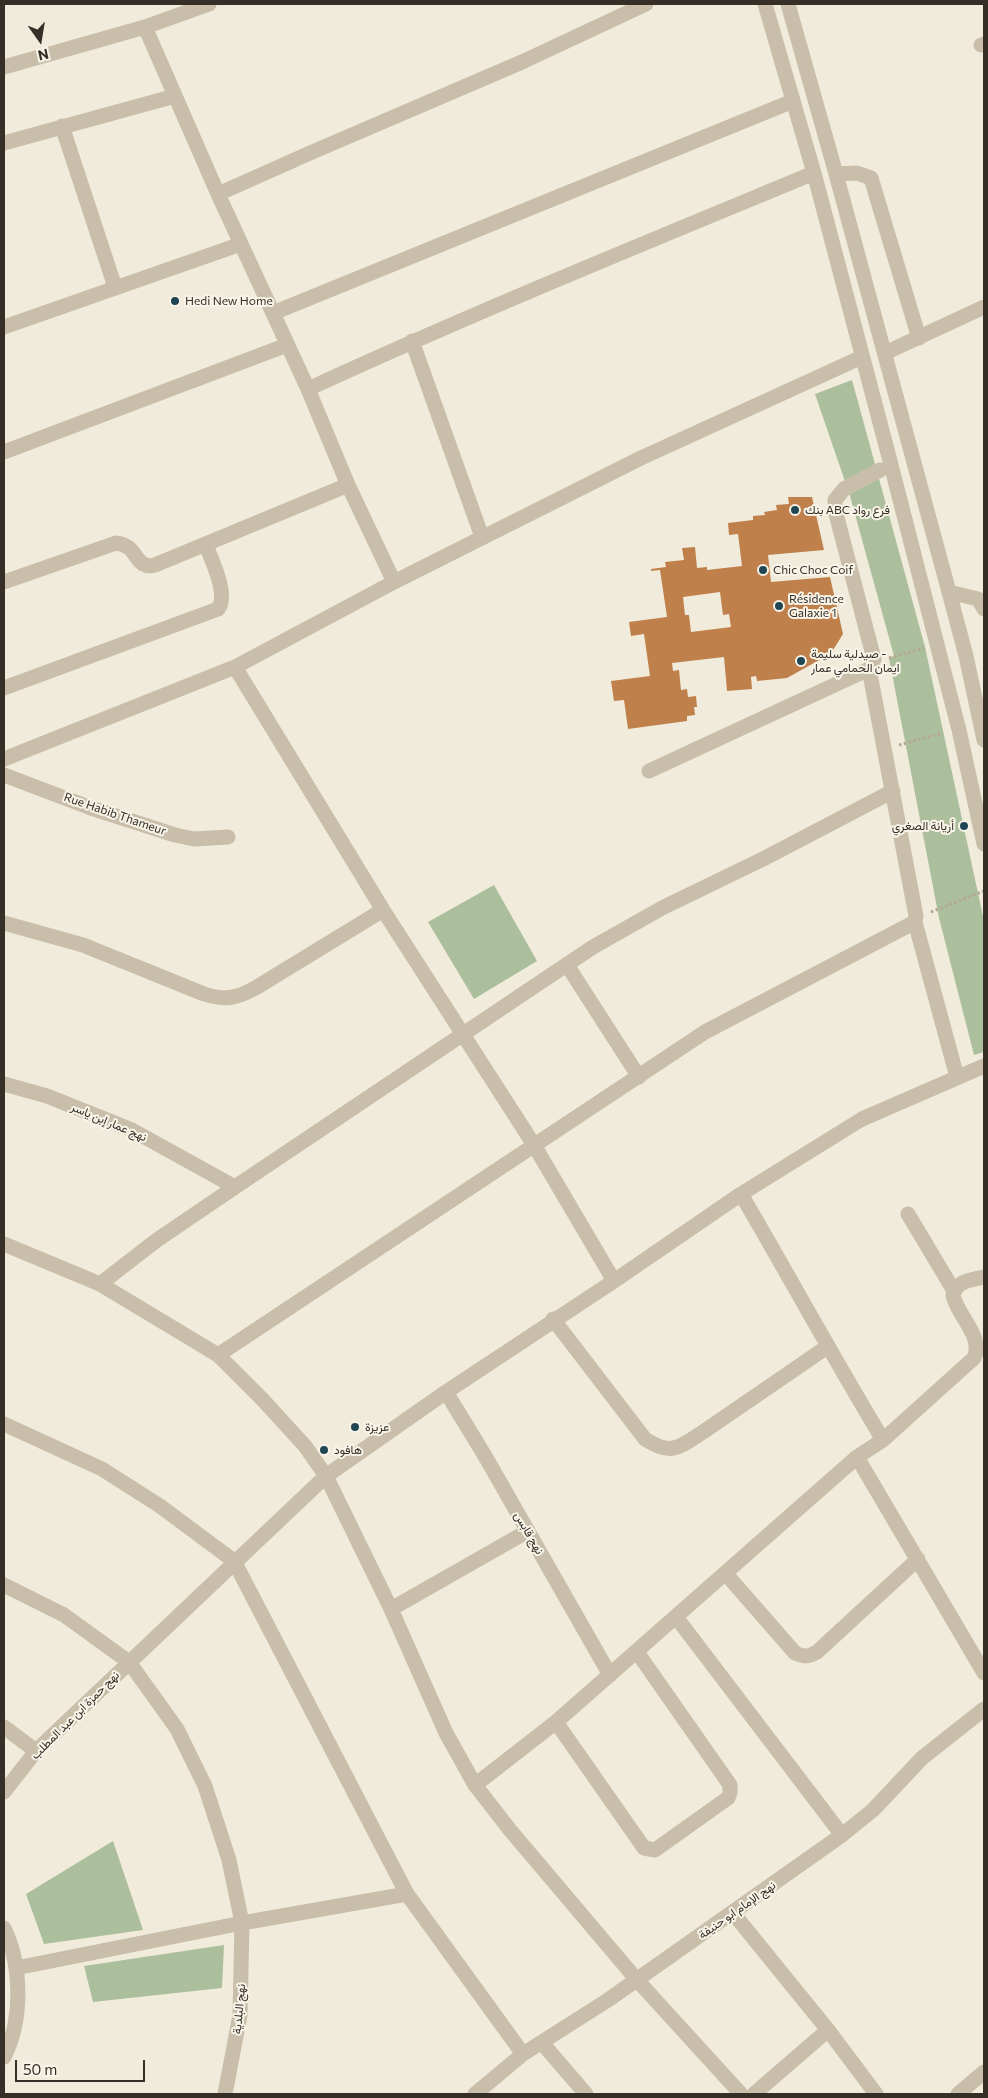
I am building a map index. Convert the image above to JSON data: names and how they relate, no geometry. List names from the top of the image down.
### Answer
{
  "streets": {
    "street": [
      "Rue Habib Thameur",
      "نهج عمار إبن ياسر",
      "نهج قابس",
      "نهج حمزة ابن عبد المطلب",
      "نهج الإمام ابو حنيفة",
      "نهج البلدية"
    ]
  },
  "crossings": [
    ["نهج قابس", "نهج حمزة ابن عبد المطلب"],
    ["نهج حمزة ابن عبد المطلب", "نهج البلدية"]
  ],
  "places": [
    "Hedi New Home",
    "بنك ABC فرع رواد",
    "Chic Choc Coif",
    "Résidence Galaxie 1",
    "صيدلية سليمة - ايمان الحمامي عمار",
    "أريانة الصغري",
    "عزيزة",
    "هافود"
  ],
  "scale_bar": "50 m",
  "north": "bottom"
}
